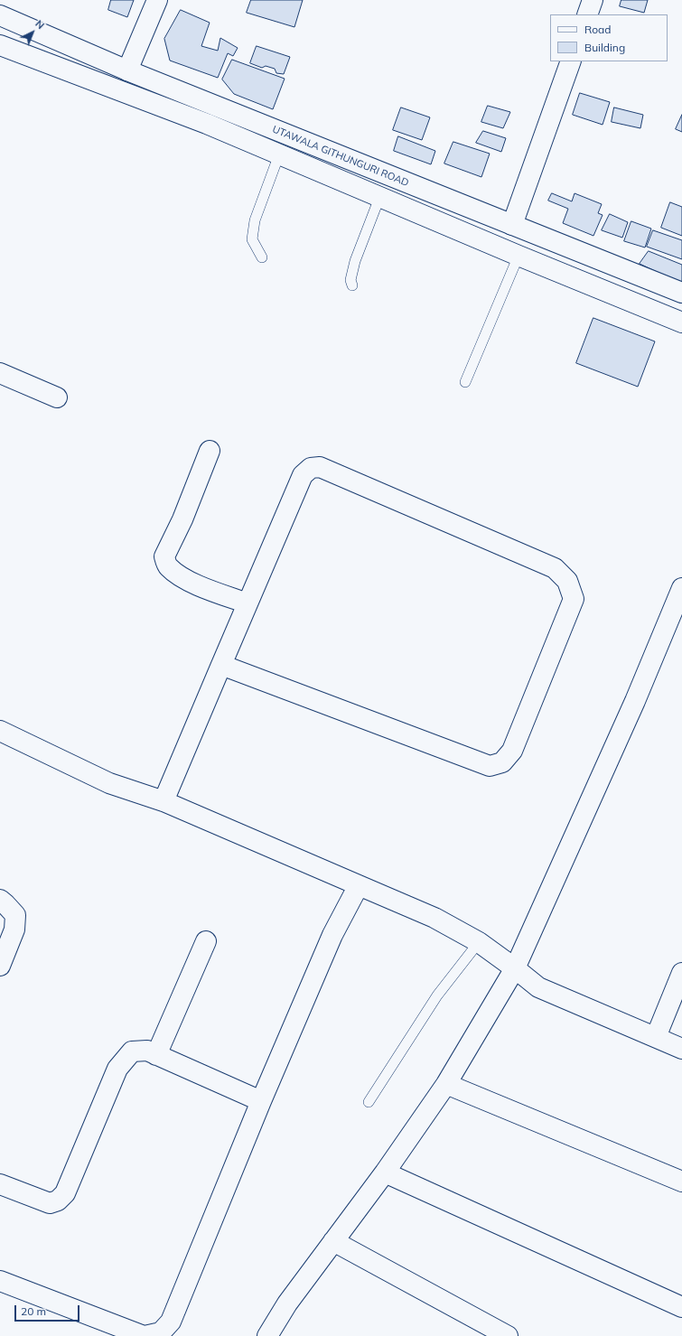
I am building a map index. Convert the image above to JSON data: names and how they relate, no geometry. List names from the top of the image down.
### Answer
{
  "streets": {
    "street": ["UTAWALA GITHUNGURI ROAD"]
  },
  "legend": ["Road", "Building"],
  "scale_bar": "20 m",
  "north": "top right"
}
